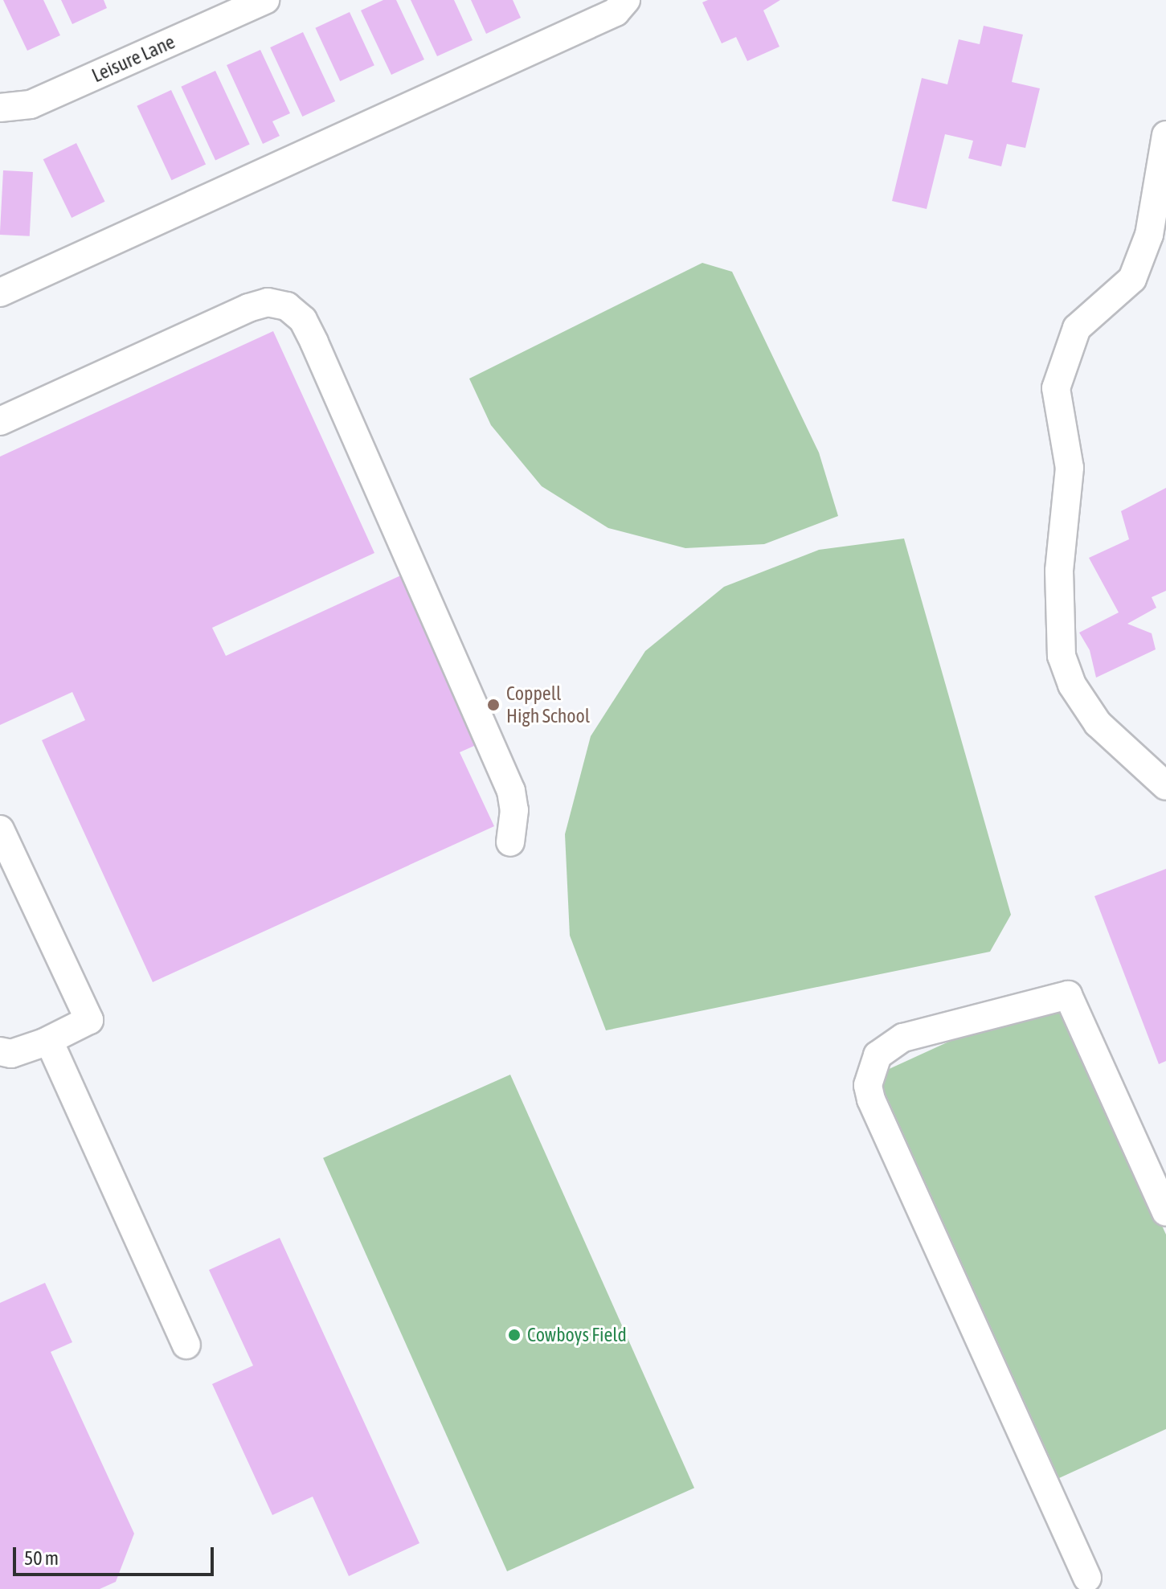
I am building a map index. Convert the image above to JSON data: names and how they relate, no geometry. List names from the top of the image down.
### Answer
{
  "streets": {
    "street": ["Leisure Lane"]
  },
  "places": ["Coppell High School", "Cowboys Field"],
  "scale_bar": "50 m"
}
